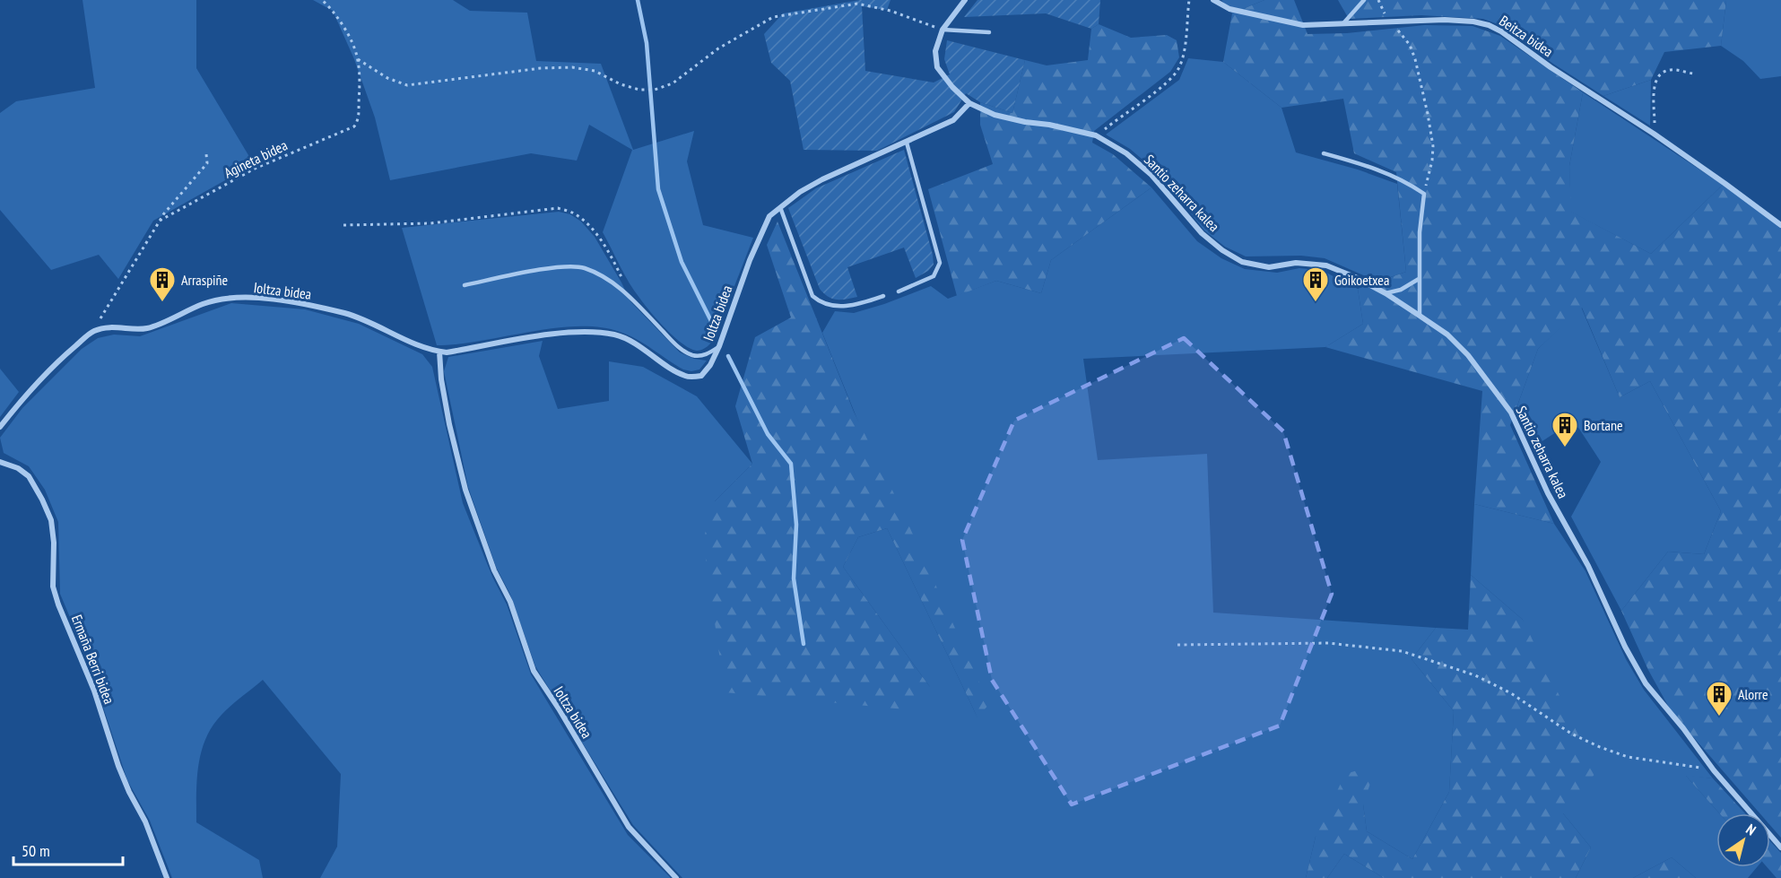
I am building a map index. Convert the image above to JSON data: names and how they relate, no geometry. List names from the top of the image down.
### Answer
{
  "streets": {
    "street": [
      "Beitza bidea",
      "Santio zeharra kalea",
      "Ioltza bidea",
      "Ermaña Berri bidea"
    ],
    "path": ["Agineta bidea"]
  },
  "crossings": [
    ["Santio zeharra kalea", "Ioltza bidea"]
  ],
  "places": {
    "building": [
      "Arraspiñe",
      "Goikoetxea",
      "Bortane",
      "Alorre"
    ]
  },
  "scale_bar": "50 m",
  "north": "top right"
}
